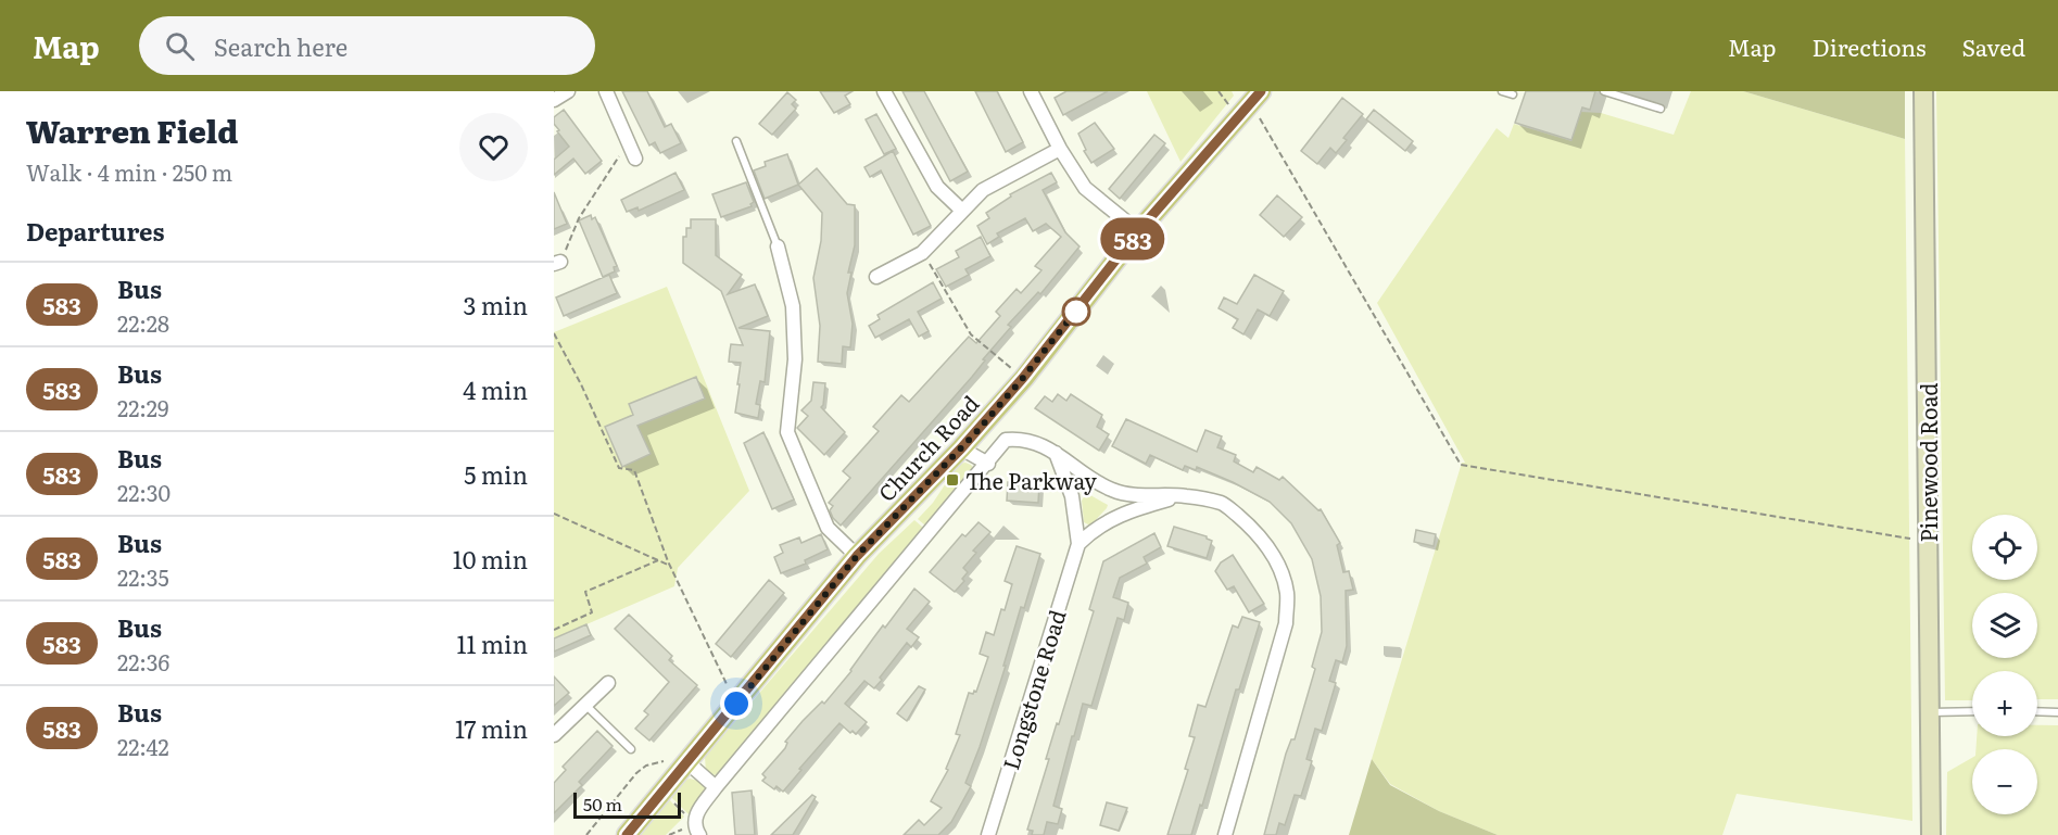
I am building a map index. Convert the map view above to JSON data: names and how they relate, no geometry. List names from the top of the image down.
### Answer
{
  "streets": {
    "main road": ["Church Road"],
    "street": ["Pinewood Road", "Longstone Road"]
  },
  "places": {
    "transit": ["The Parkway"]
  },
  "lines": ["bus line 583"],
  "scale_bar": "50 m",
  "page": {
    "header": "Map",
    "search": "Search here",
    "nav": ["Map", "Directions", "Saved"],
    "heading": [
      ["Warren Field", "Walk · 4 min · 250 m"],
      "Departures"
    ],
    "on_map": "583",
    "list": [
      {
        "mark": "583",
        "name": "Bus",
        "note": "22:28",
        "value": "3 min"
      },
      {
        "mark": "583",
        "name": "Bus",
        "note": "22:29",
        "value": "4 min"
      },
      {
        "mark": "583",
        "name": "Bus",
        "note": "22:30",
        "value": "5 min"
      },
      {
        "mark": "583",
        "name": "Bus",
        "note": "22:35",
        "value": "10 min"
      },
      {
        "mark": "583",
        "name": "Bus",
        "note": "22:36",
        "value": "11 min"
      },
      {
        "mark": "583",
        "name": "Bus",
        "note": "22:42",
        "value": "17 min"
      }
    ],
    "map_buttons": ["+", "−"],
    "scale": "50 m"
  }
}
